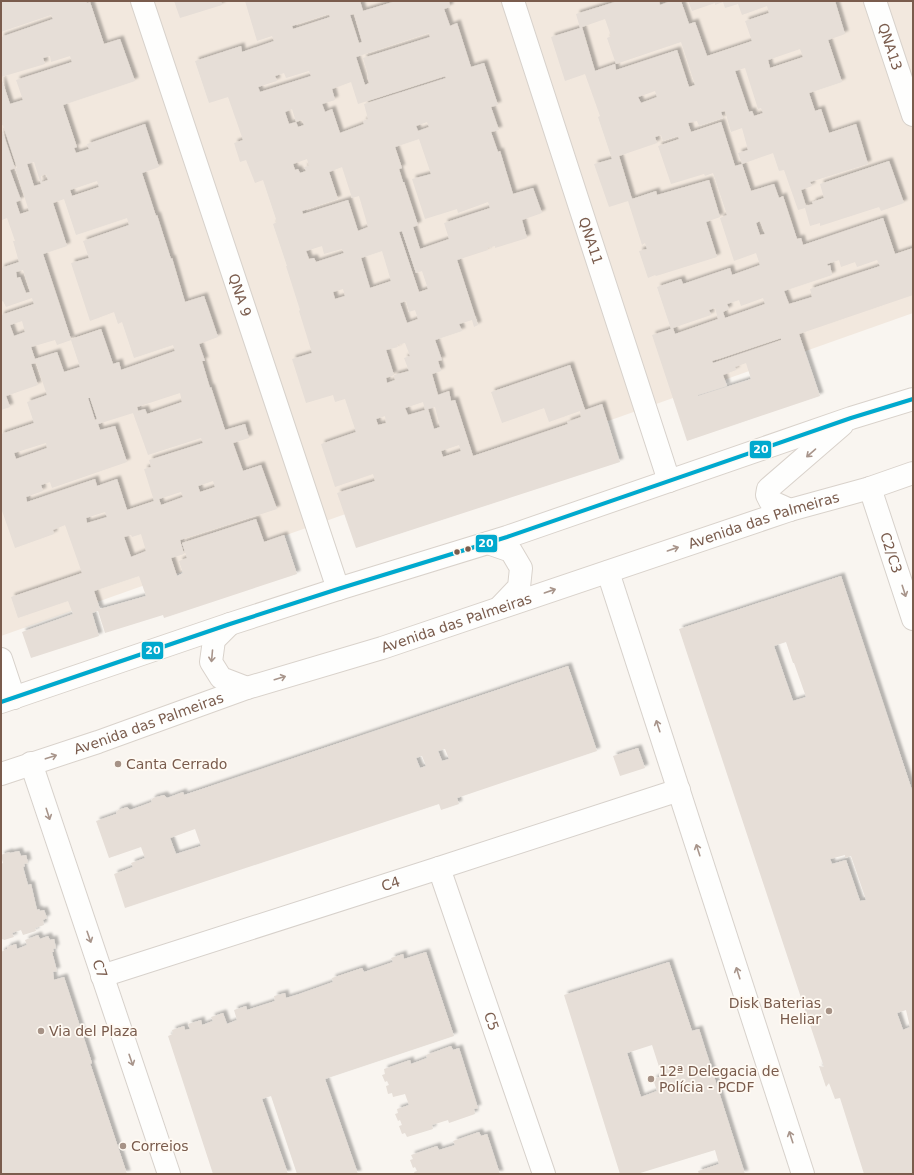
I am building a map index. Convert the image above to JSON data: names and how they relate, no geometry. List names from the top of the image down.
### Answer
{
  "streets": {
    "street": [
      "QNA13",
      "QNA11",
      "QNA 9",
      "Avenida das Palmeiras",
      "C2/C3",
      "C4",
      "C7",
      "C5"
    ]
  },
  "crossings": [
    ["Avenida das Palmeiras", "C2/C3"],
    ["Avenida das Palmeiras", "C7"],
    ["C4", "C7"],
    ["C4", "C5"]
  ],
  "one_way": ["C2/C3", "C7"],
  "places": [
    "Canta Cerrado",
    "Disk Baterias Heliar",
    "Via del Plaza",
    "12ª Delegacia de Polícia - PCDF",
    "Correios"
  ],
  "lines": ["transit line 20"]
}
